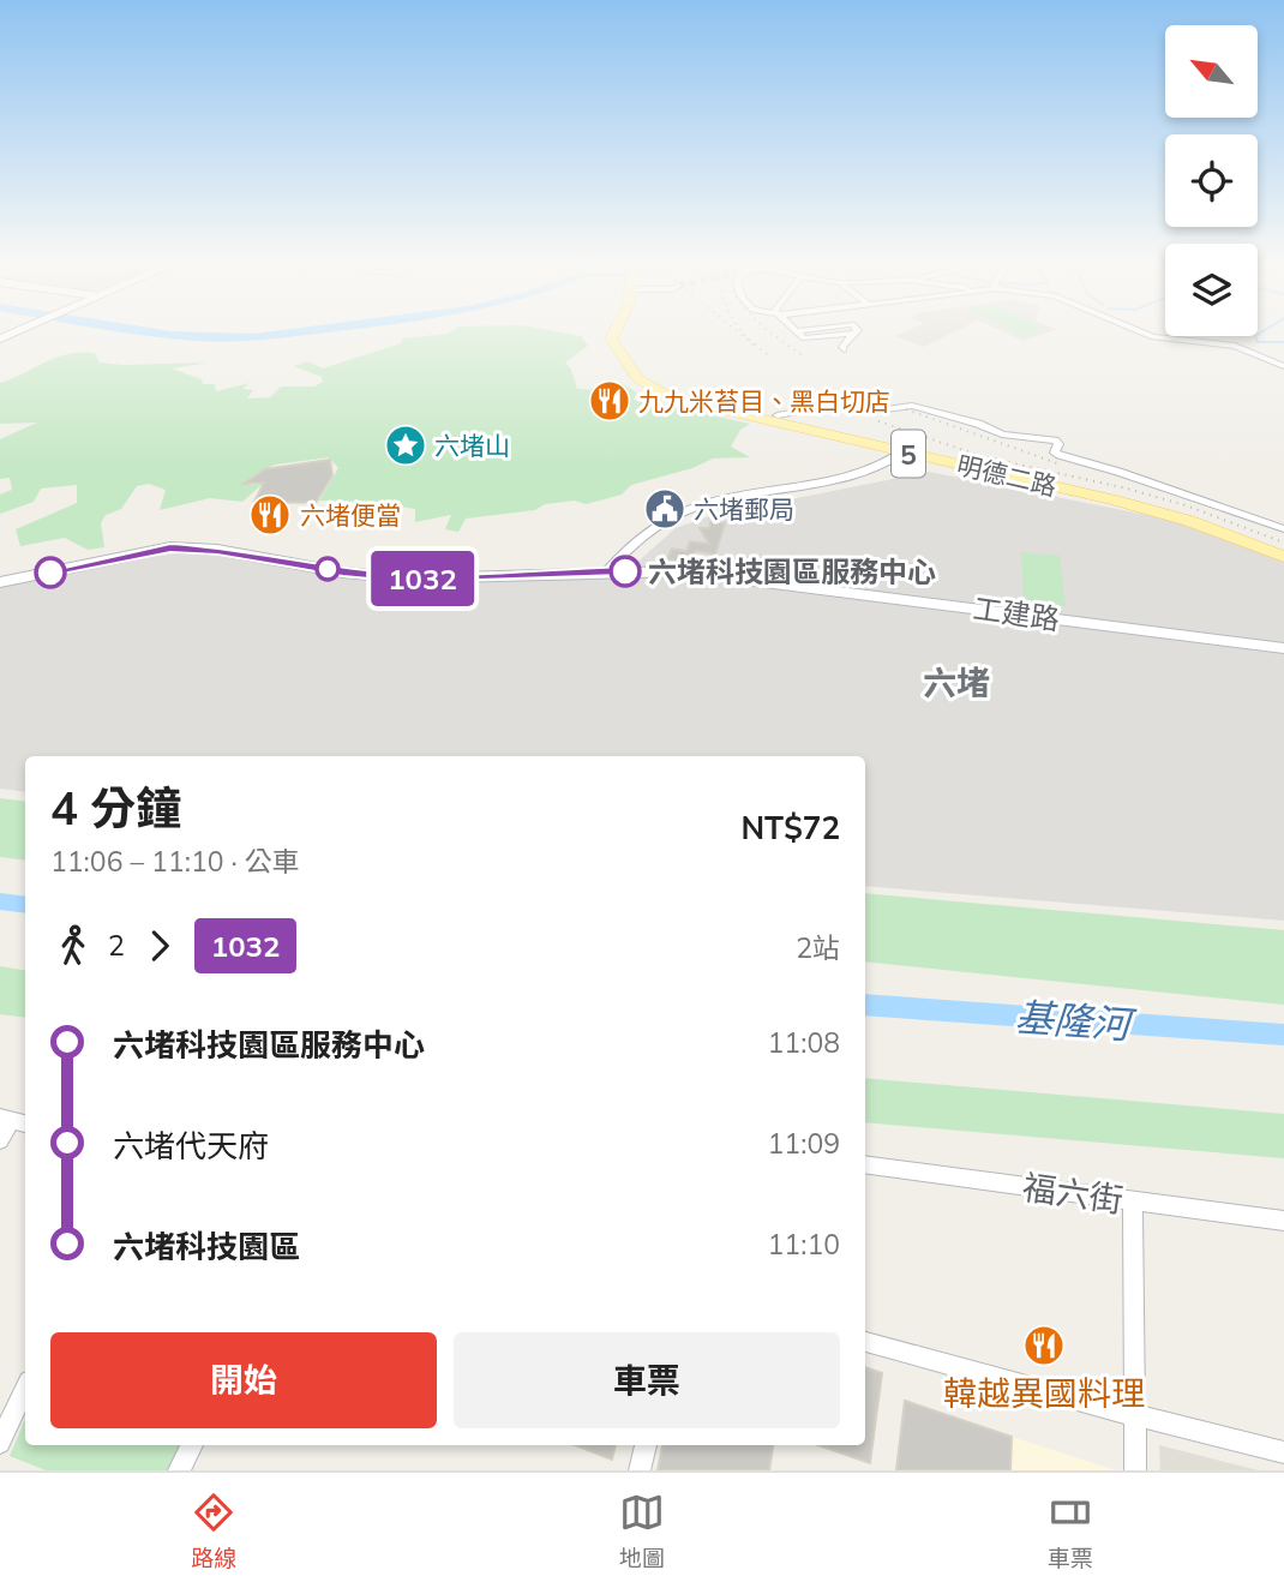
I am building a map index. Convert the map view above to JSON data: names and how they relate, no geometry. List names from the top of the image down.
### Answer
{
  "streets": {
    "main road": ["5", "明德二路"],
    "street": ["工建路", "福六街"]
  },
  "districts": ["六堵"],
  "water": ["基隆河"],
  "places": {
    "restaurant": ["九九米苔目、黑白切店", "六堵便當", "韓越異國料理"],
    "place": ["六堵山"],
    "public building": ["六堵郵局"],
    "other": ["六堵科技園區服務中心"]
  },
  "lines": ["bus line 1032"],
  "north": "top left",
  "page": {
    "on_map": "1032",
    "heading": ["4 分鐘", "11:06 – 11:10 · 公車", "NT$72"],
    "legs": ["2", "1032", "2站"],
    "list": [
      {
        "name": "六堵科技園區服務中心",
        "value": "11:08"
      },
      {
        "name": "六堵代天府",
        "value": "11:09"
      },
      {
        "name": "六堵科技園區",
        "value": "11:10"
      }
    ],
    "buttons": ["開始", "車票"],
    "tabs": ["路線", "地圖", "車票"]
  }
}
